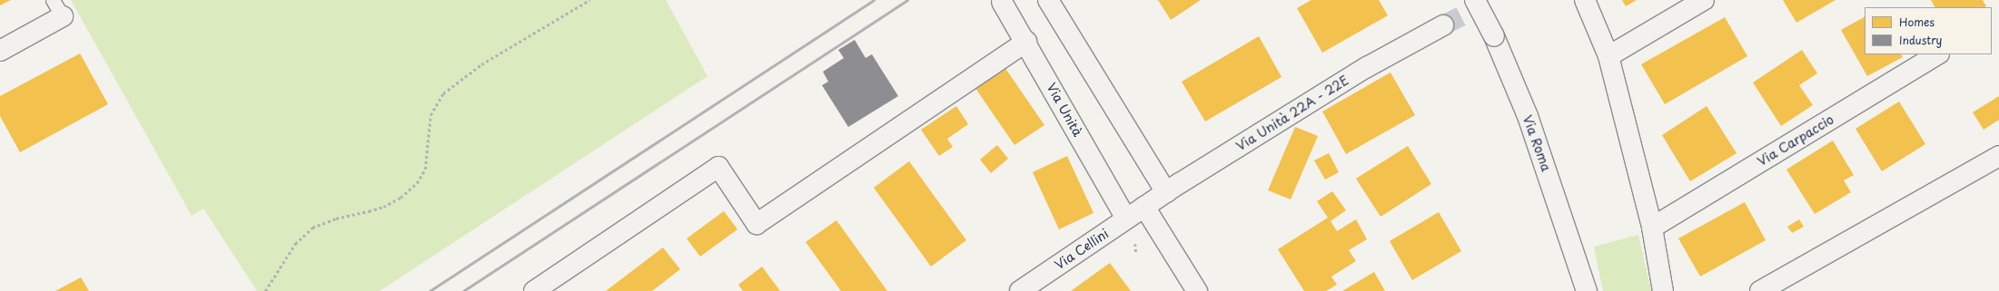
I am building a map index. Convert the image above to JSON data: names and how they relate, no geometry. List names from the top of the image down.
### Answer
{
  "streets": {
    "street": [
      "Via Unità",
      "Via Unità 22A - 22E",
      "Via Carpaccio",
      "Via Roma",
      "Via Cellini"
    ]
  },
  "crossings": [
    ["Via Unità", "Via Cellini"],
    ["Via Unità 22A - 22E", "Via Cellini"]
  ],
  "legend": ["Homes", "Industry"]
}
